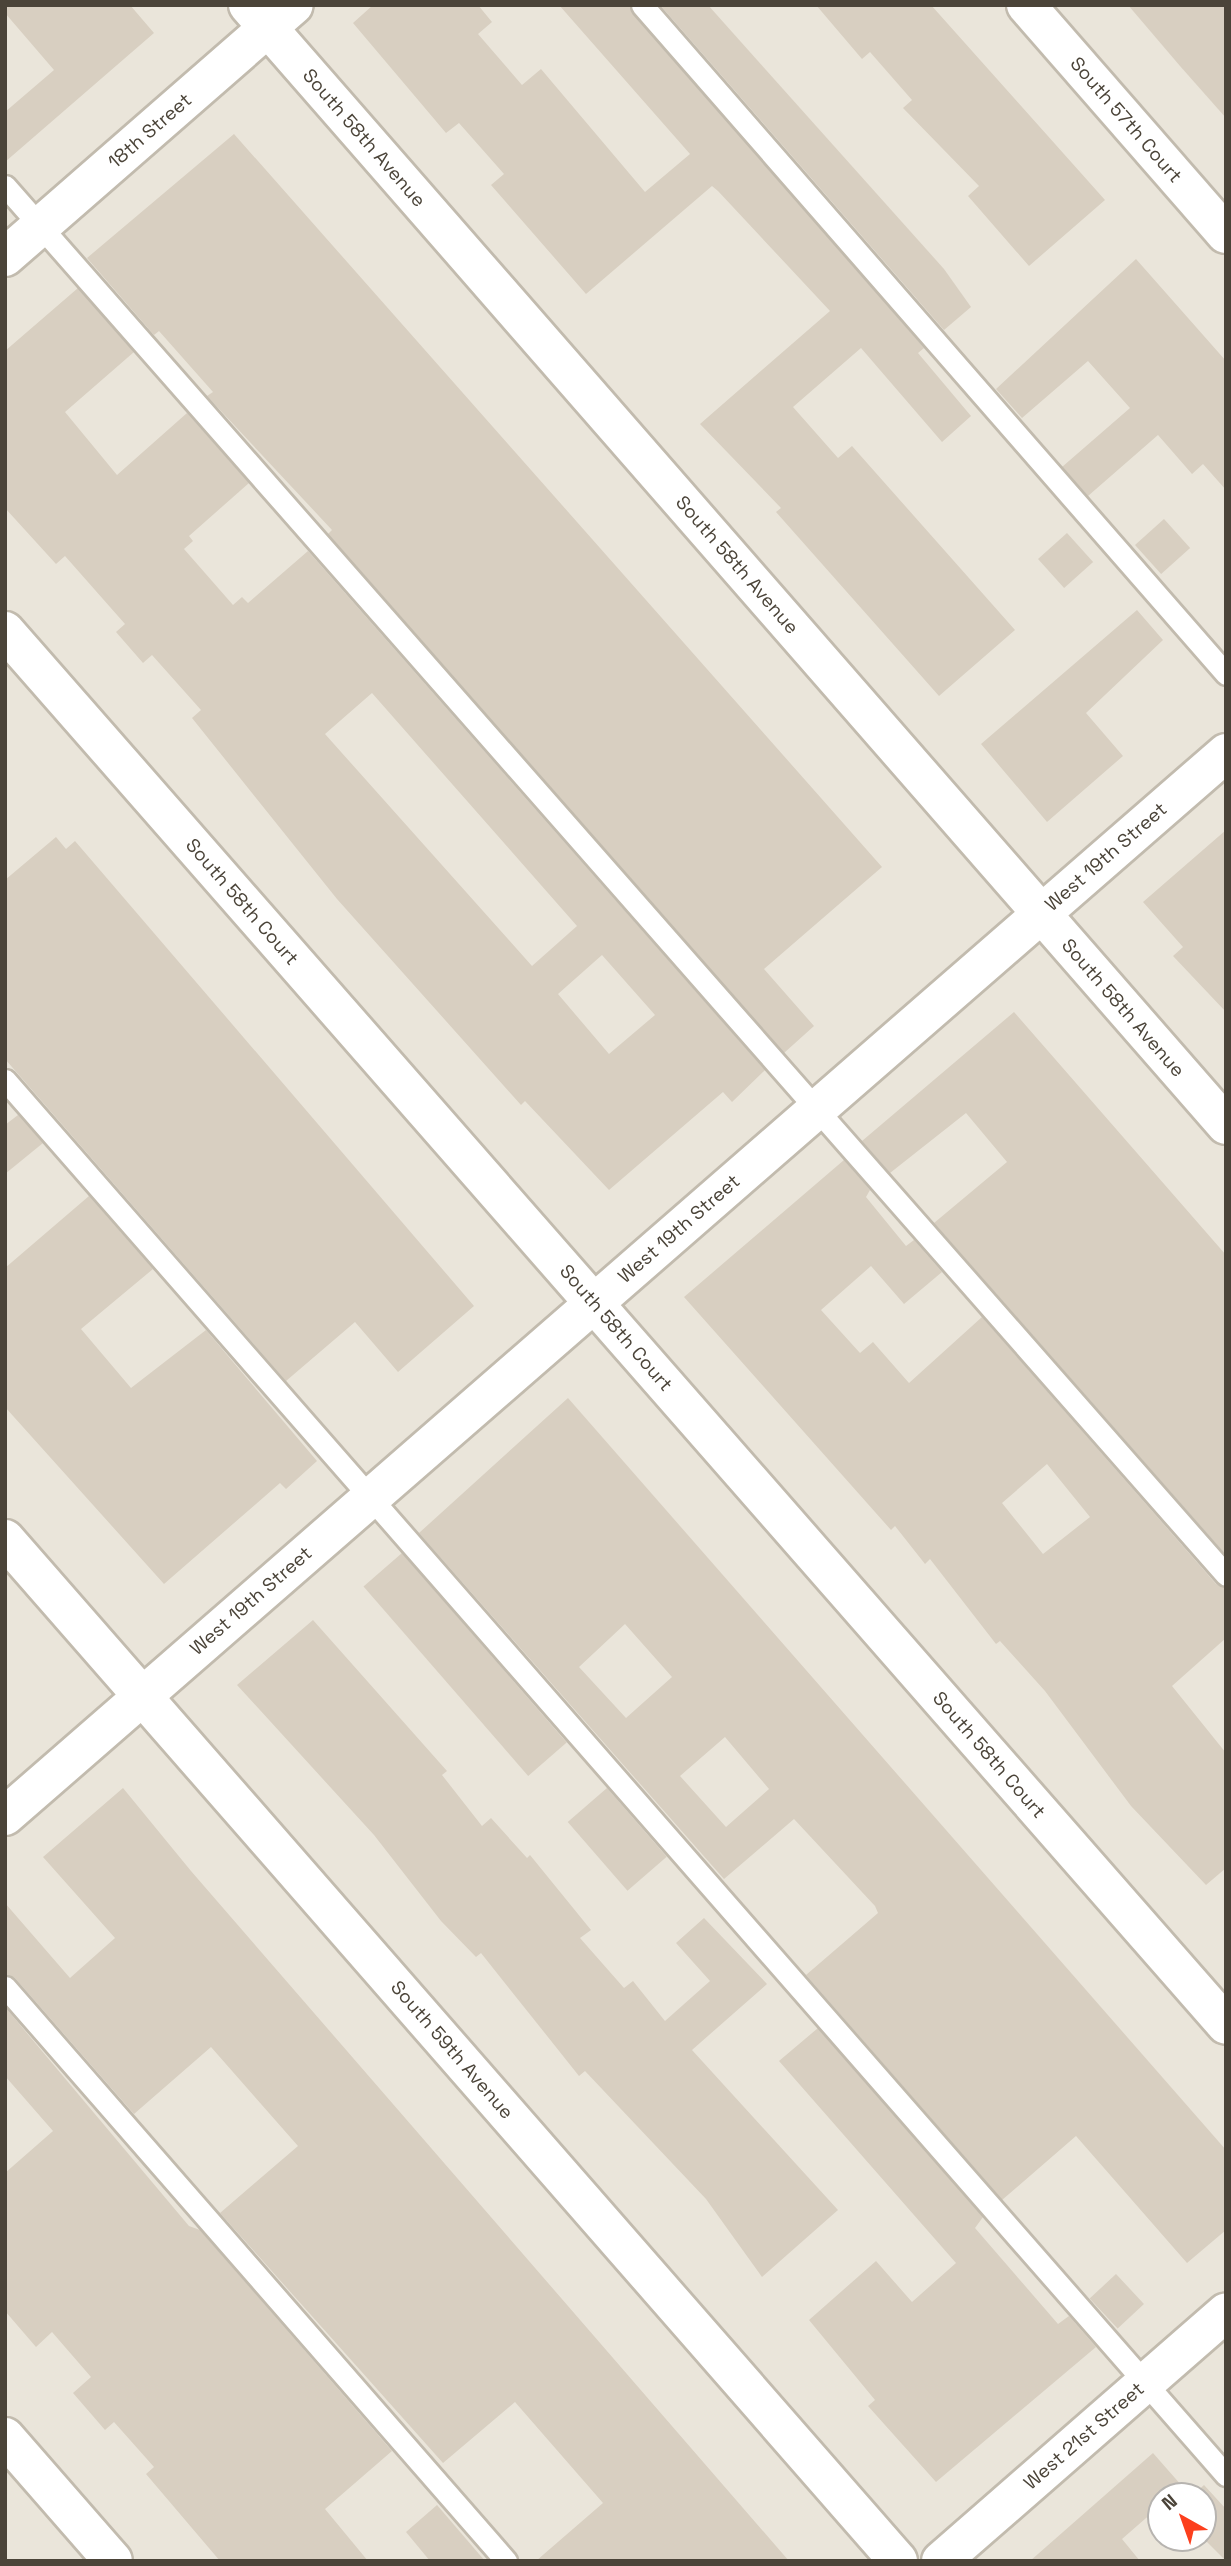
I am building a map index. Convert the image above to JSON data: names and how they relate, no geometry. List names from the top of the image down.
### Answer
{
  "streets": {
    "street": [
      "South 57th Court",
      "18th Street",
      "South 58th Avenue",
      "West 19th Street",
      "South 58th Court",
      "South 59th Avenue",
      "West 21st Street"
    ]
  },
  "crossings": [
    ["18th Street", "South 58th Avenue"],
    ["South 58th Avenue", "West 19th Street"],
    ["West 19th Street", "South 58th Court"],
    ["West 19th Street", "South 59th Avenue"]
  ],
  "north": "top left"
}
